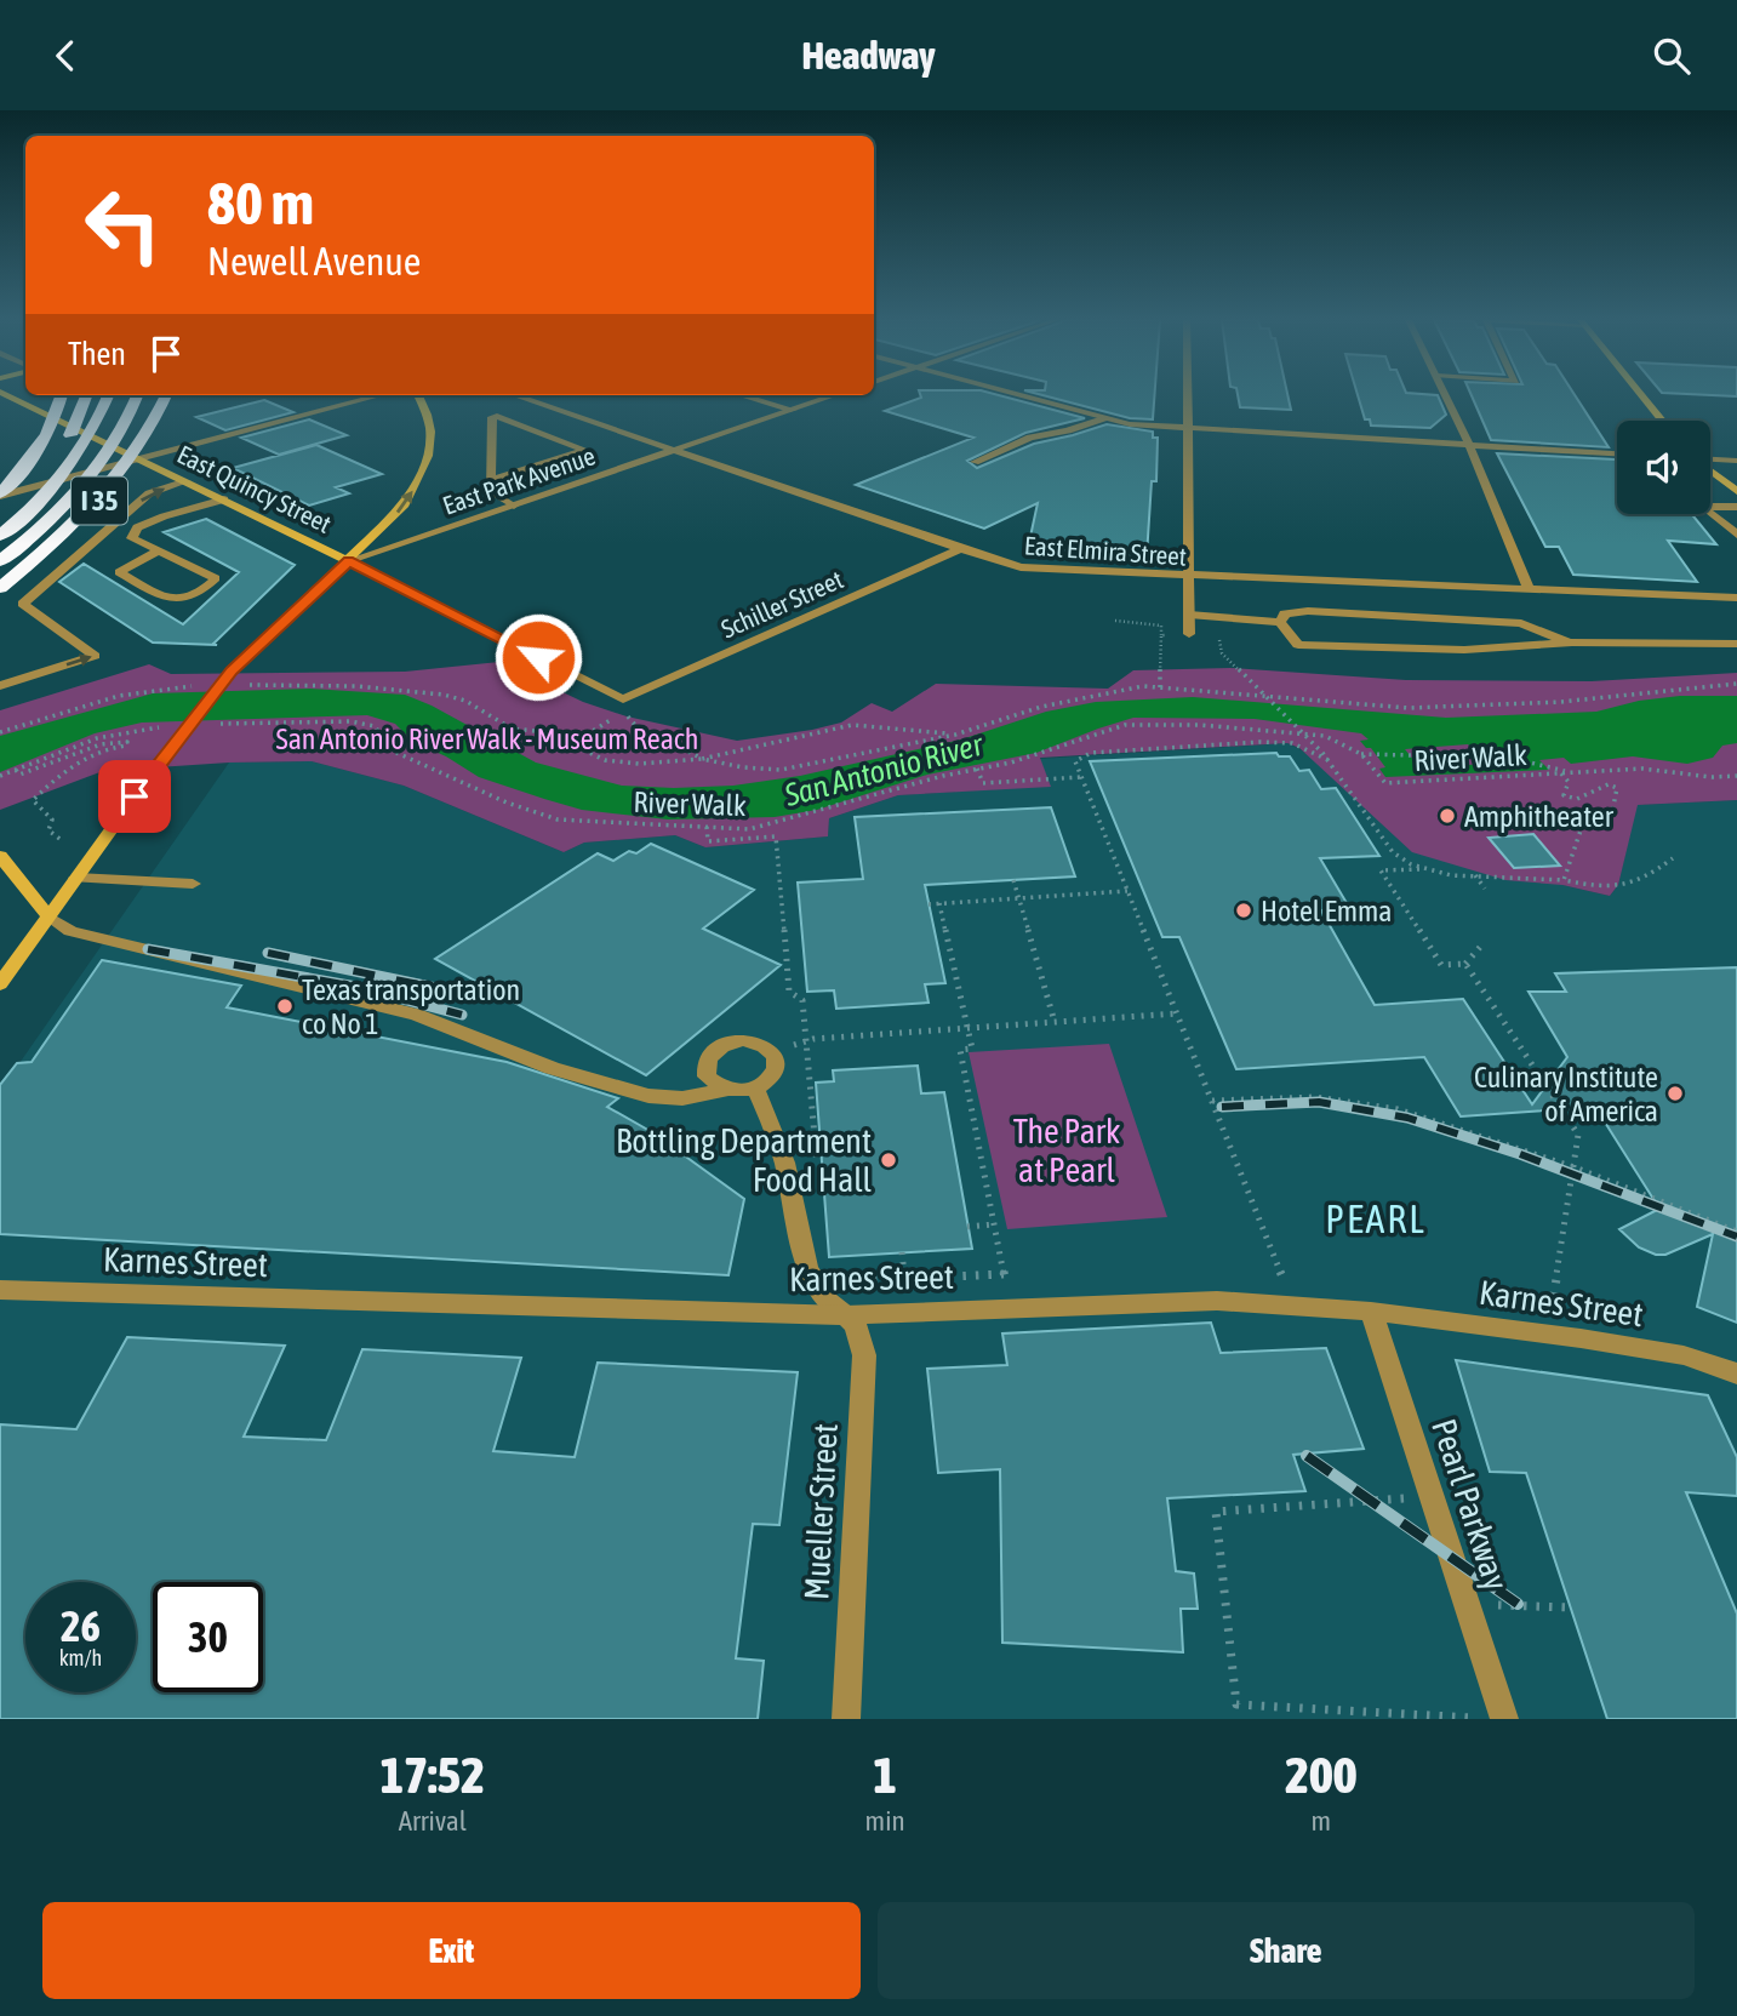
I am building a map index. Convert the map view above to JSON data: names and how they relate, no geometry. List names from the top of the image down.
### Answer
{
  "streets": {
    "highway": ["I 35"],
    "main road": ["East Quincy Street"],
    "street": [
      "East Park Avenue",
      "East Elmira Street",
      "Schiller Street",
      "Karnes Street",
      "Pearl Parkway",
      "Mueller Street"
    ],
    "path": ["River Walk"]
  },
  "crossings": [
    ["East Park Avenue", "East Quincy Street"],
    ["East Park Avenue", "East Elmira Street"],
    ["East Quincy Street", "Schiller Street"],
    ["East Elmira Street", "Schiller Street"],
    ["Karnes Street", "Pearl Parkway"],
    ["Karnes Street", "Mueller Street"]
  ],
  "districts": ["PEARL"],
  "water": ["San Antonio River"],
  "parks": ["San Antonio River Walk - Museum Reach", "The Park at Pearl"],
  "places": [
    "Amphitheater",
    "Hotel Emma",
    "Texas transportation co No 1",
    "Culinary Institute of America",
    "Bottling Department Food Hall"
  ],
  "page": {
    "header": "Headway",
    "turn": ["80 m", "Newell Avenue"],
    "then": "Then",
    "speed": "26 km/h",
    "limit": "30",
    "eta": [
      "17:52",
      "Arrival",
      "1",
      "min",
      "200",
      "m"
    ],
    "buttons": ["Exit", "Share"]
  }
}
